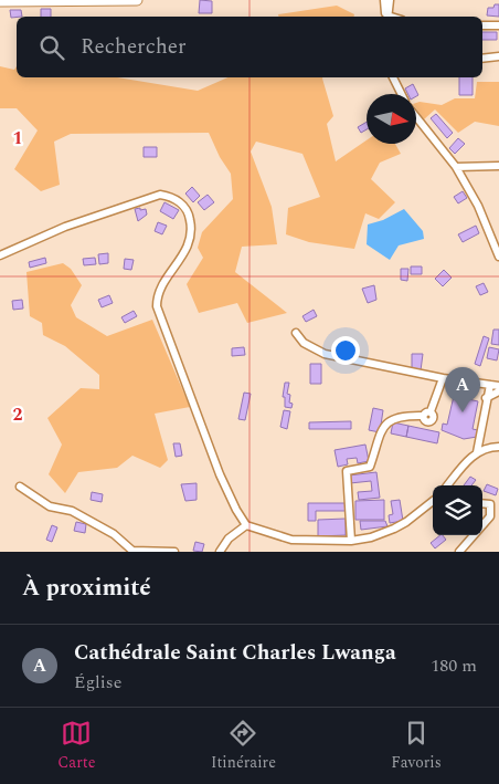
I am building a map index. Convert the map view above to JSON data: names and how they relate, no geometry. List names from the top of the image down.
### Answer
{
  "north": "right",
  "page": {
    "search": "Rechercher",
    "pins": "A",
    "heading": "À proximité",
    "list": [
      {
        "mark": "A",
        "name": "Cathédrale Saint Charles Lwanga",
        "note": "Église",
        "value": "180 m"
      }
    ],
    "nav": ["Carte", "Itinéraire", "Favoris"]
  },
  "grid": {
    "rows": ["1", "2"]
  }
}
